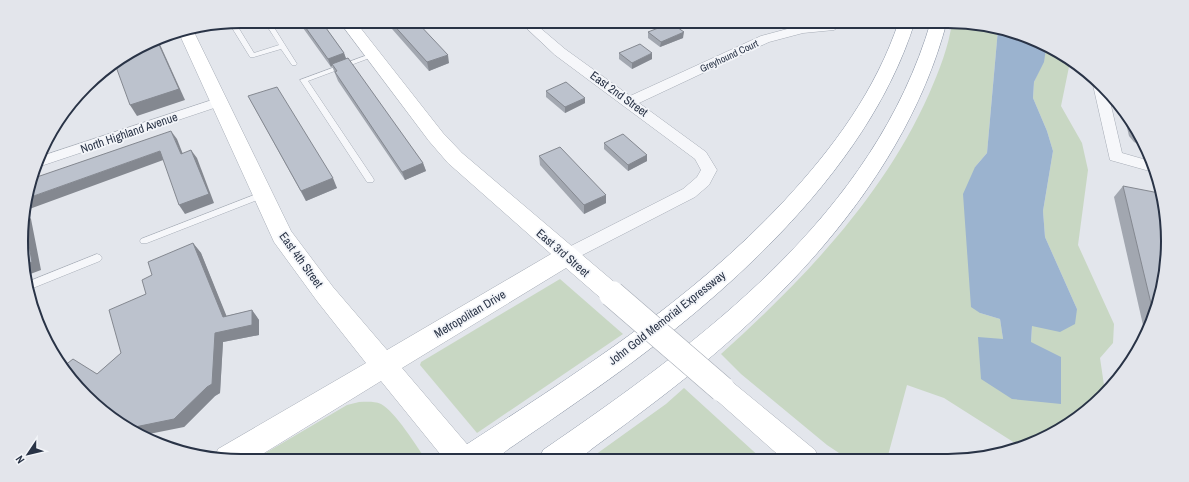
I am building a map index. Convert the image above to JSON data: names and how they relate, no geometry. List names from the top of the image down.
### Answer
{
  "streets": {
    "main road": [
      "East 3rd Street",
      "East 4th Street",
      "Metropolitan Drive",
      "John Gold Memorial Expressway"
    ],
    "street": ["Greyhound Court", "East 2nd Street", "North Highland Avenue"]
  },
  "crossings": [
    ["Greyhound Court", "East 2nd Street"],
    ["East 2nd Street", "Metropolitan Drive"],
    ["North Highland Avenue", "East 4th Street"],
    ["East 3rd Street", "Metropolitan Drive"],
    ["East 4th Street", "Metropolitan Drive"]
  ],
  "north": "bottom left"
}
